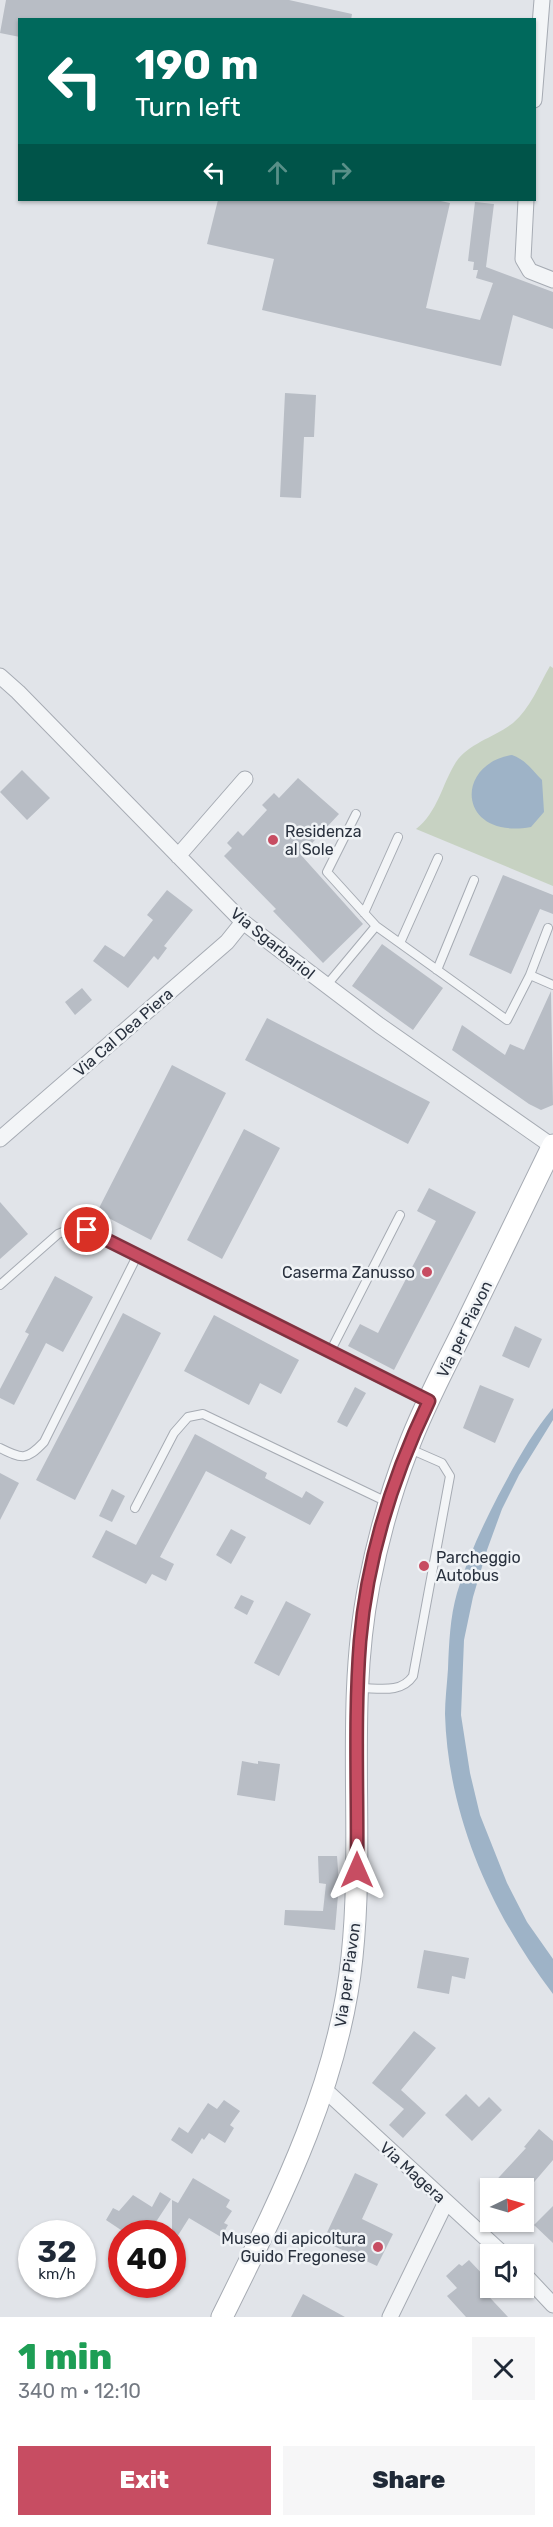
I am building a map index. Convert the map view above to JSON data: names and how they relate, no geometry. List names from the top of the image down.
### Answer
{
  "streets": {
    "street": [
      "Via Sgarbariol",
      "Via Cal Dea Piera",
      "Via per Piavon",
      "Via Magera"
    ]
  },
  "crossings": [
    ["Via Sgarbariol", "Via Cal Dea Piera"],
    ["Via Sgarbariol", "Via per Piavon"],
    ["Via per Piavon", "Via Magera"]
  ],
  "places": [
    "Residenza al Sole",
    "Caserma Zanusso",
    "Parcheggio Autobus",
    "Museo di apicoltura Guido Fregonese"
  ],
  "north": "right",
  "page": {
    "turn": ["190 m", "Turn left"],
    "speed": "32 km/h",
    "limit": "40",
    "heading": ["1 min", "340 m · 12:10"],
    "buttons": ["Exit", "Share"]
  }
}
